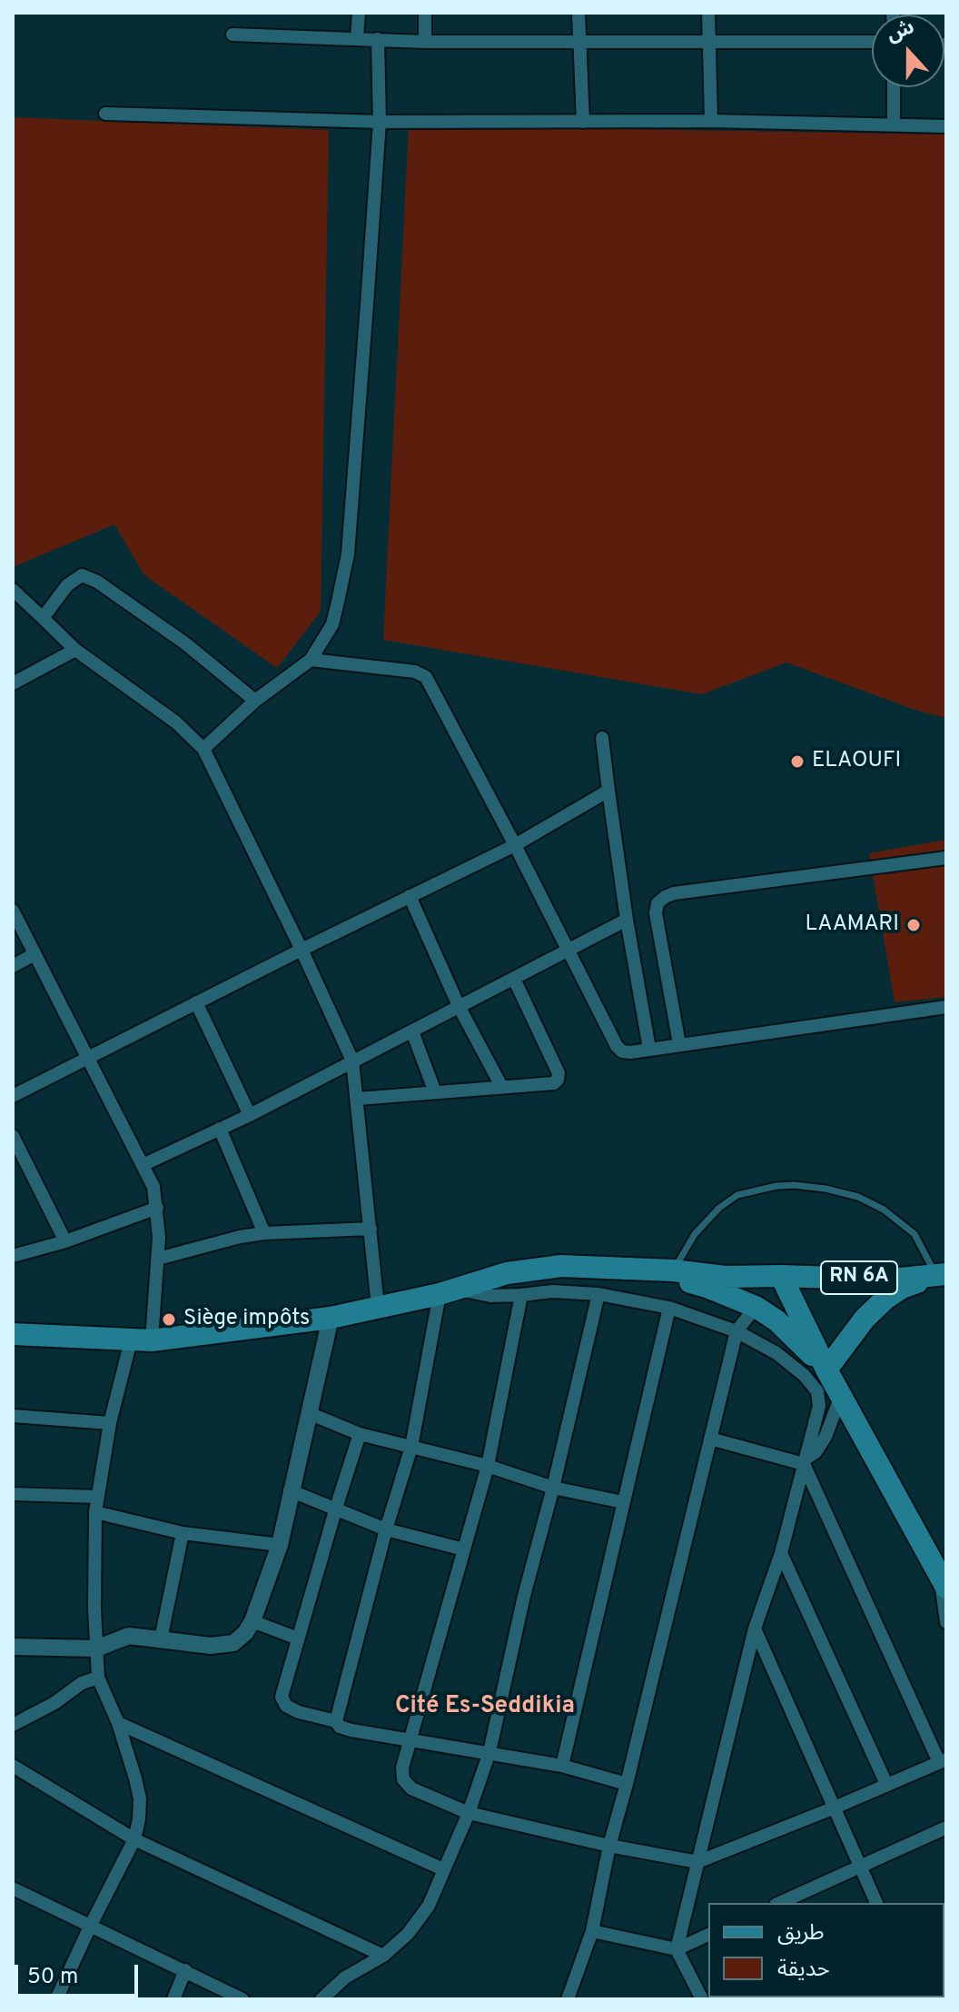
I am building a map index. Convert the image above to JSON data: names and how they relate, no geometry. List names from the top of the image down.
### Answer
{
  "streets": {
    "main road": ["RN 6A"]
  },
  "districts": ["Cité Es-Seddikia"],
  "places": ["ELAOUFI", "LAAMARI", "Siège impôts"],
  "legend": ["طريق", "حديقة"],
  "scale_bar": "50 m",
  "north": "top"
}
